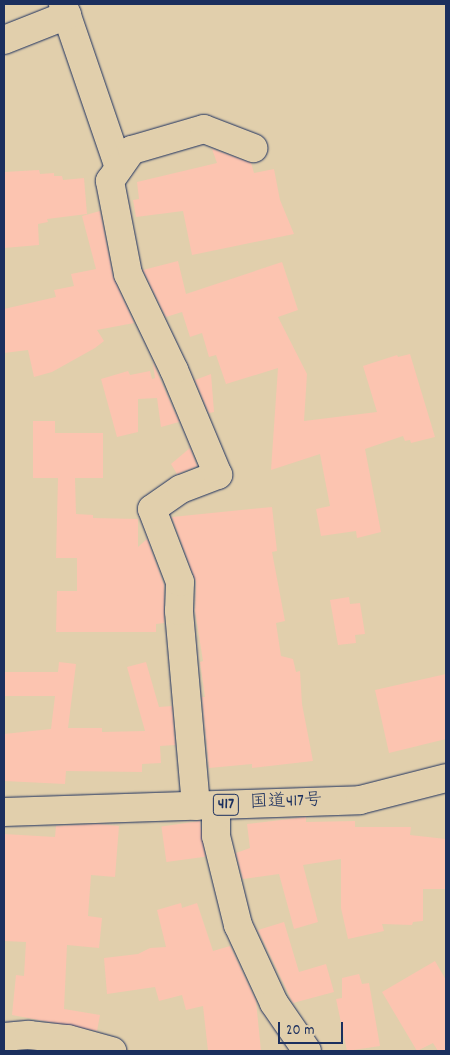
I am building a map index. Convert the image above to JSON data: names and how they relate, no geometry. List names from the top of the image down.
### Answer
{
  "streets": {
    "main road": ["国道417号", "417"]
  },
  "scale_bar": "20 m"
}
